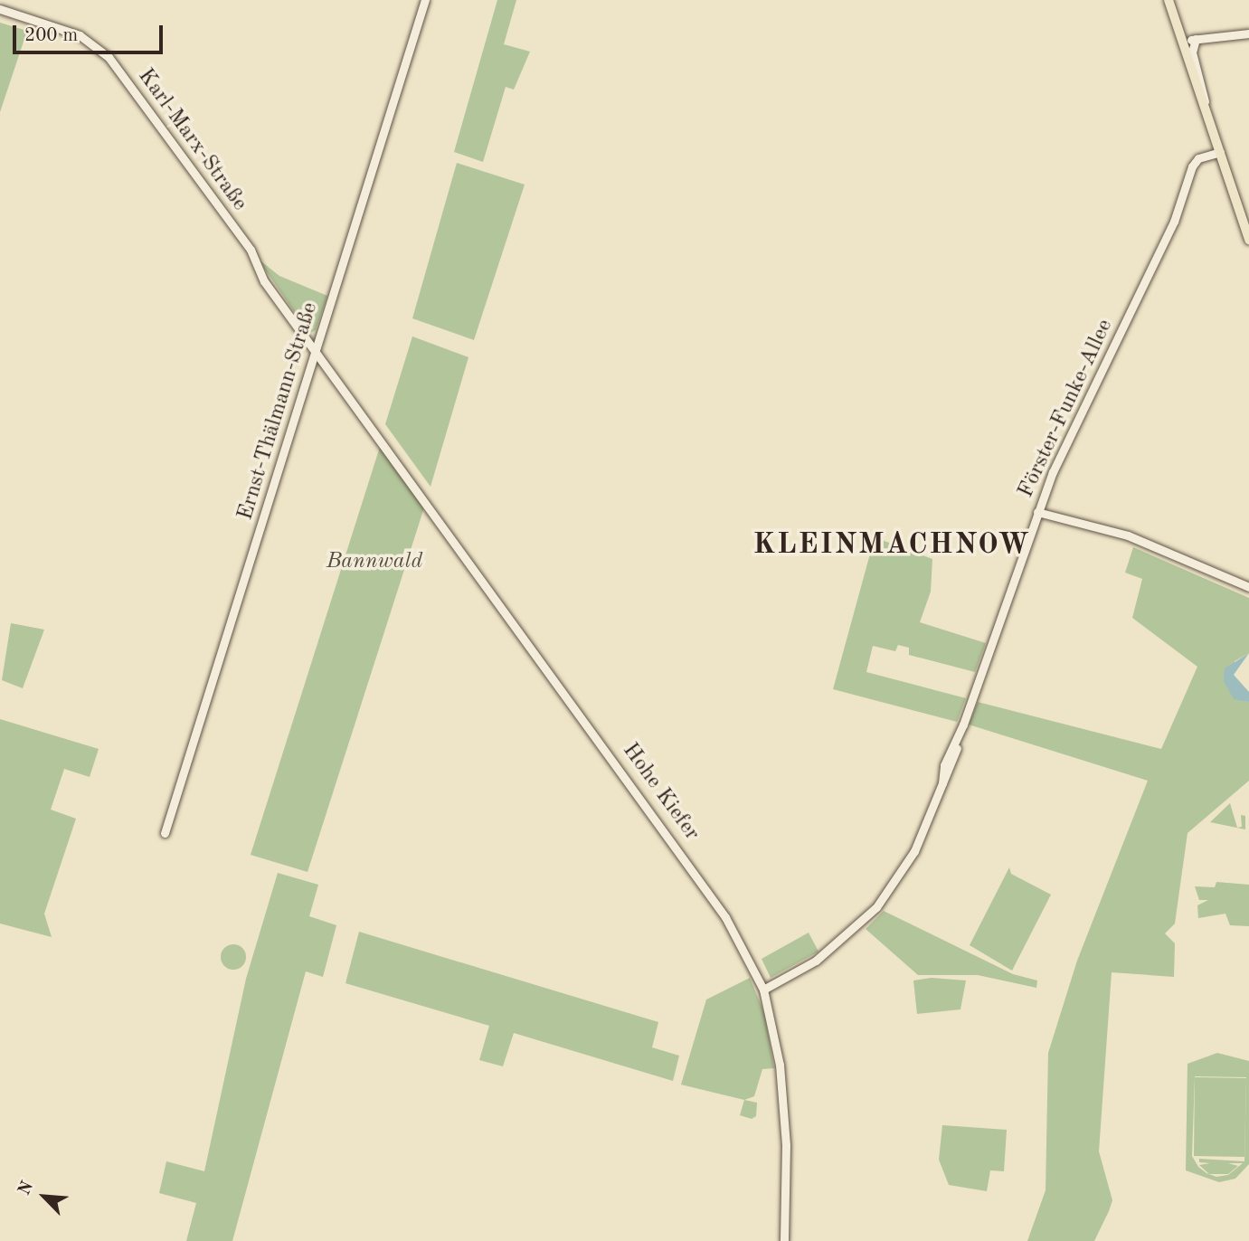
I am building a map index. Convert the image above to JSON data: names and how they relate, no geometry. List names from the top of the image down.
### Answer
{
  "streets": {
    "street": [
      "Karl-Marx-Straße",
      "Förster-Funke-Allee",
      "Ernst-Thälmann-Straße",
      "Hohe Kiefer"
    ]
  },
  "crossings": [
    ["Karl-Marx-Straße", "Hohe Kiefer"],
    ["Förster-Funke-Allee", "Hohe Kiefer"],
    ["Ernst-Thälmann-Straße", "Hohe Kiefer"]
  ],
  "districts": ["KLEINMACHNOW"],
  "parks": ["Bannwald"],
  "scale_bar": "200 m",
  "north": "top left"
}
